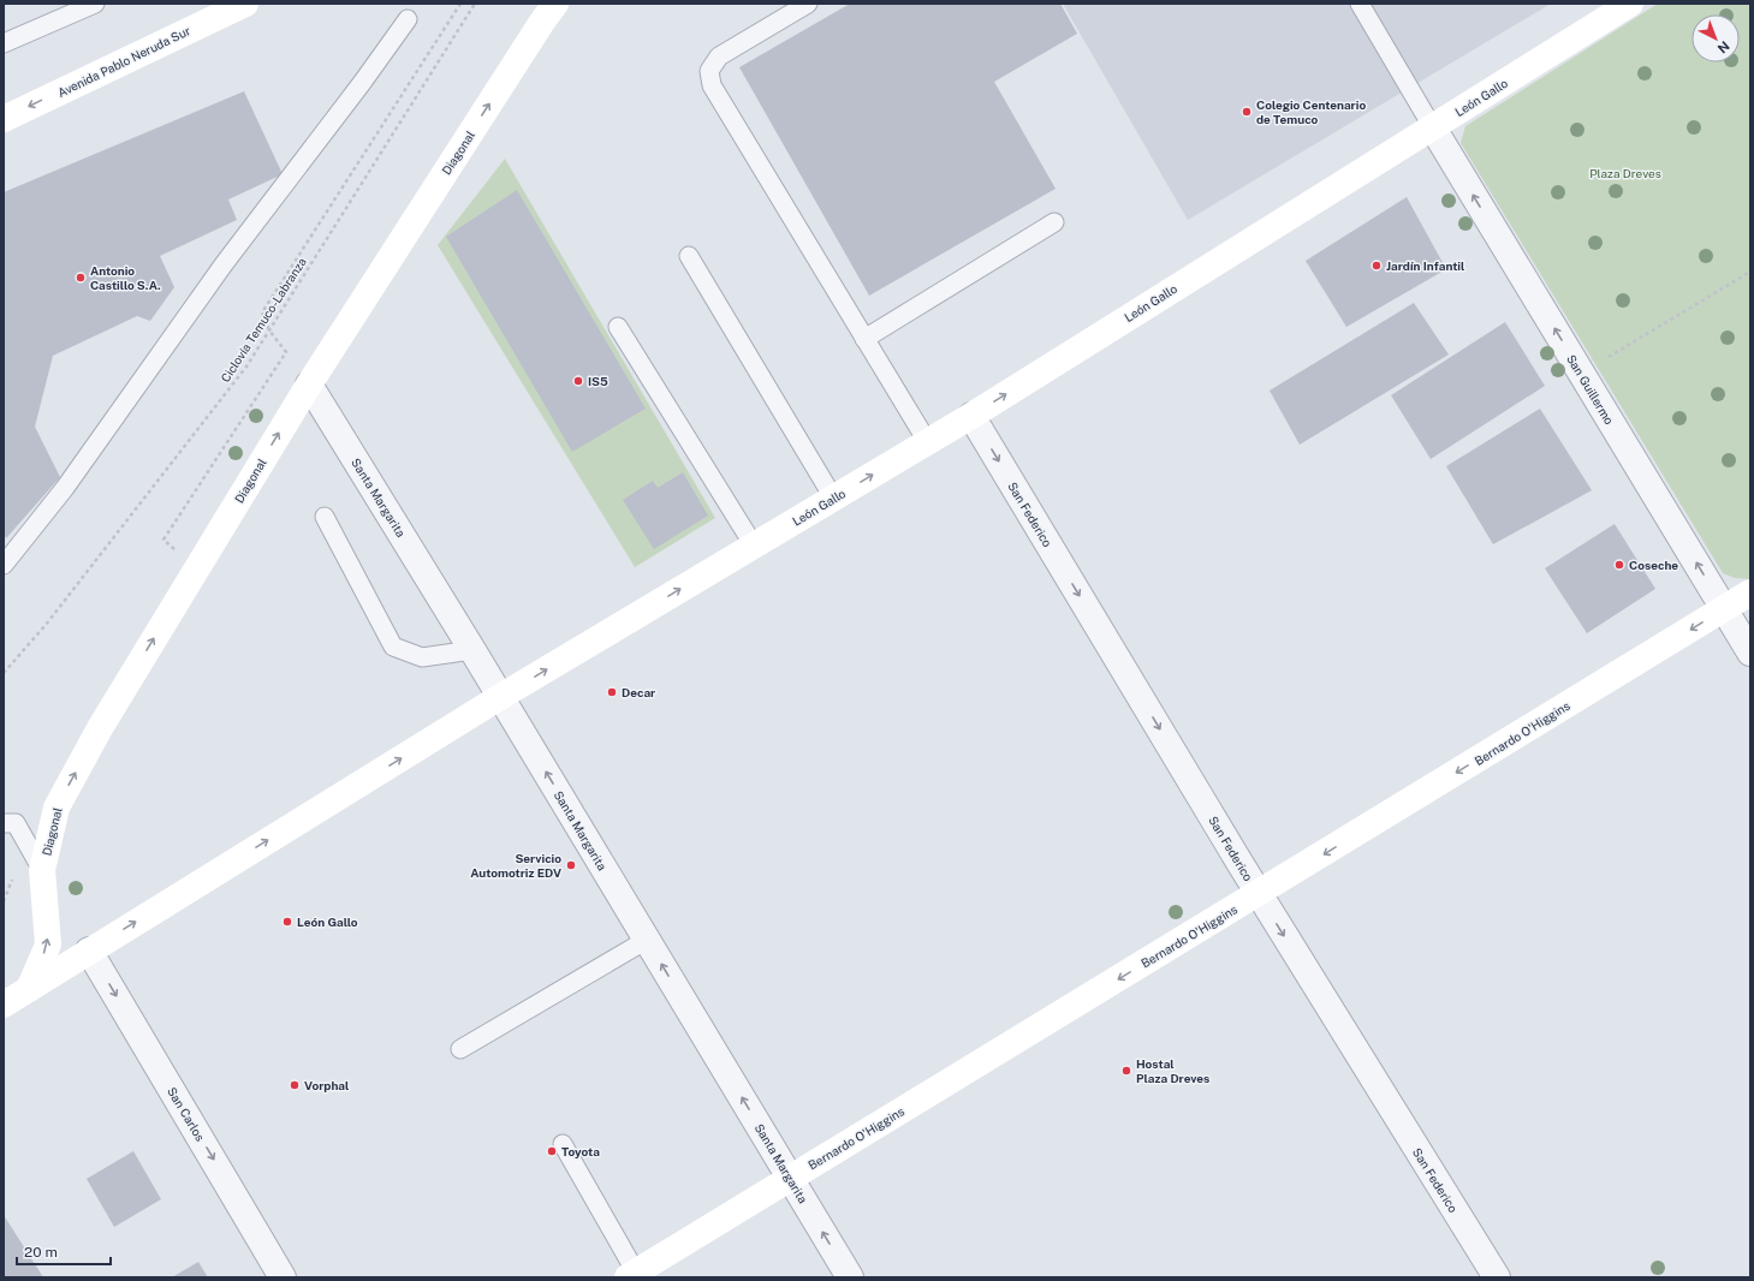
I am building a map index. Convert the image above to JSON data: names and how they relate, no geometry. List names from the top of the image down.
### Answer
{
  "streets": {
    "street": [
      "Avenida Pablo Neruda Sur",
      "León Gallo",
      "Diagonal",
      "San Guillermo",
      "Santa Margarita",
      "San Federico",
      "Bernardo O'Higgins",
      "San Carlos"
    ],
    "path": ["Ciclovía Temuco-Labranza"]
  },
  "crossings": [
    ["León Gallo", "Diagonal"],
    ["León Gallo", "San Guillermo"],
    ["León Gallo", "Santa Margarita"],
    ["León Gallo", "San Federico"],
    ["León Gallo", "San Carlos"],
    ["Diagonal", "Santa Margarita"],
    ["San Guillermo", "Bernardo O'Higgins"],
    ["Santa Margarita", "Bernardo O'Higgins"],
    ["San Federico", "Bernardo O'Higgins"]
  ],
  "one_way": [
    "Avenida Pablo Neruda Sur",
    "León Gallo",
    "Diagonal",
    "San Guillermo",
    "Santa Margarita",
    "San Federico",
    "Bernardo O'Higgins",
    "San Carlos"
  ],
  "parks": ["Plaza Dreves"],
  "places": [
    "Colegio Centenario de Temuco",
    "Jardín Infantil",
    "Antonio Castillo S.A.",
    "IS5",
    "Coseche",
    "Decar",
    "Servicio Automotriz EDV",
    "León Gallo",
    "Hostal Plaza Dreves",
    "Vorphal",
    "Toyota"
  ],
  "scale_bar": "20 m",
  "north": "bottom right"
}
